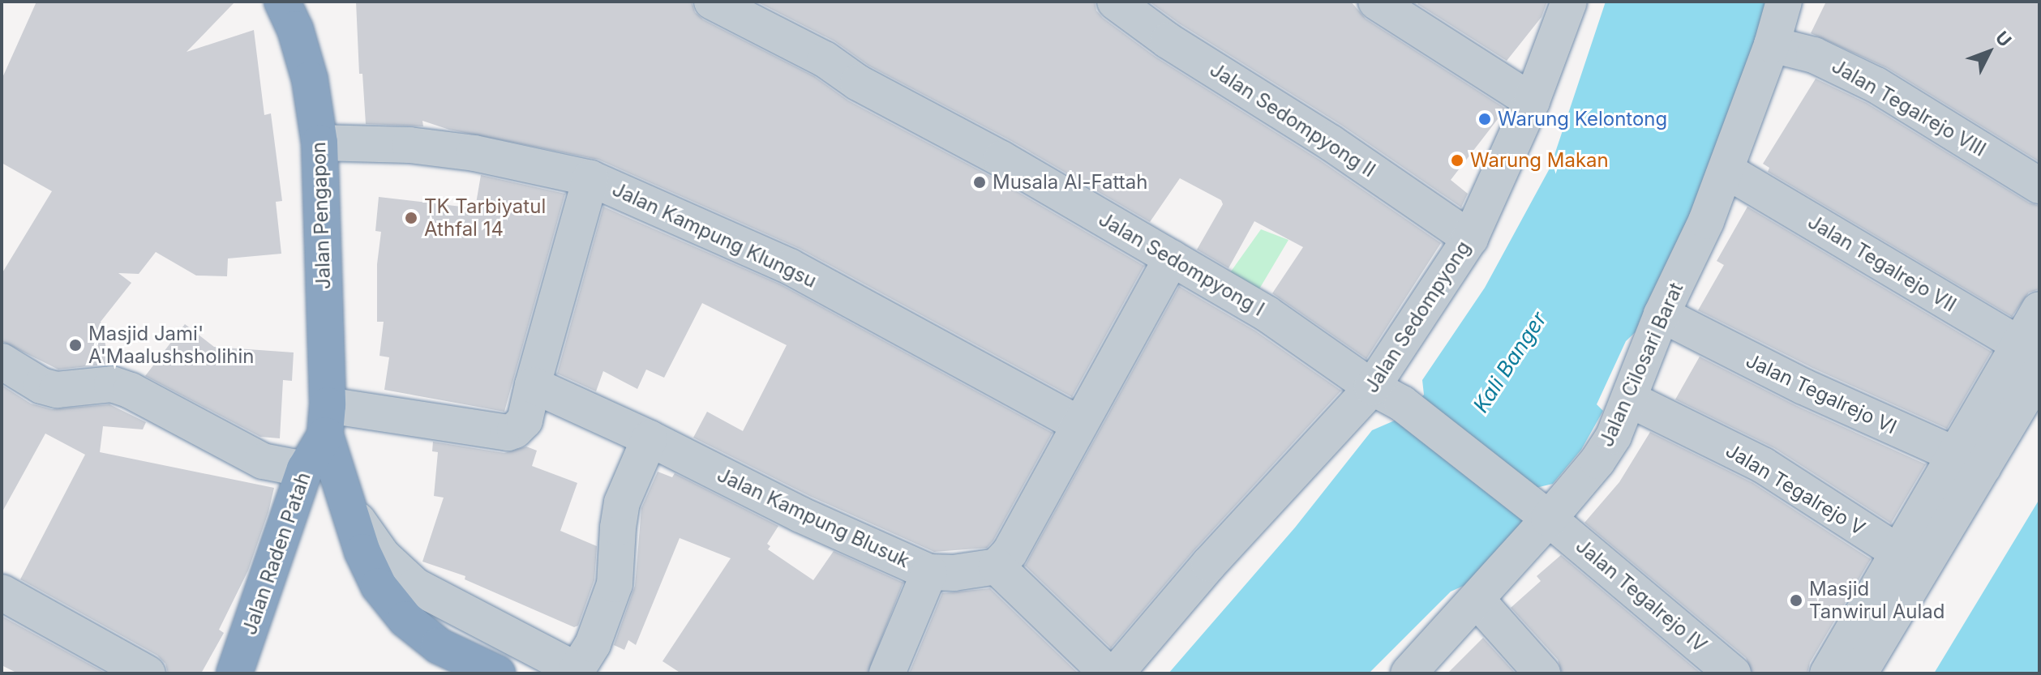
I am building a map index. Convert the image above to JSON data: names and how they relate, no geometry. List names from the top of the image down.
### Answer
{
  "streets": {
    "highway": ["Jalan Pengapon", "Jalan Raden Patah"],
    "street": [
      "Jalan Tegalrejo VIII",
      "Jalan Sedompyong II",
      "Jalan Kampung Klungsu",
      "Jalan Tegalrejo VII",
      "Jalan Sedompyong I",
      "Jalan Sedompyong",
      "Jalan Cilosari Barat",
      "Jalan Tegalrejo VI",
      "Jalan Tegalrejo V",
      "Jalan Kampung Blusuk",
      "Jalan Tegalrejo IV"
    ]
  },
  "crossings": [
    ["Jalan Tegalrejo VIII", "Jalan Cilosari Barat"],
    ["Jalan Sedompyong II", "Jalan Sedompyong"],
    ["Jalan Pengapon", "Jalan Kampung Klungsu"],
    ["Jalan Pengapon", "Jalan Raden Patah"],
    ["Jalan Tegalrejo VII", "Jalan Cilosari Barat"],
    ["Jalan Sedompyong I", "Jalan Sedompyong"],
    ["Jalan Sedompyong I", "Jalan Cilosari Barat"],
    ["Jalan Sedompyong I", "Jalan Tegalrejo IV"],
    ["Jalan Cilosari Barat", "Jalan Tegalrejo VI"],
    ["Jalan Cilosari Barat", "Jalan Tegalrejo V"],
    ["Jalan Cilosari Barat", "Jalan Tegalrejo IV"]
  ],
  "water": ["Kali Banger"],
  "places": [
    "Warung Kelontong",
    "Warung Makan",
    "Musala Al-Fattah",
    "TK Tarbiyatul Athfal 14",
    "Masjid Jami' A'Maalushsholihin",
    "Masjid Tanwirul Aulad"
  ],
  "north": "top right"
}
